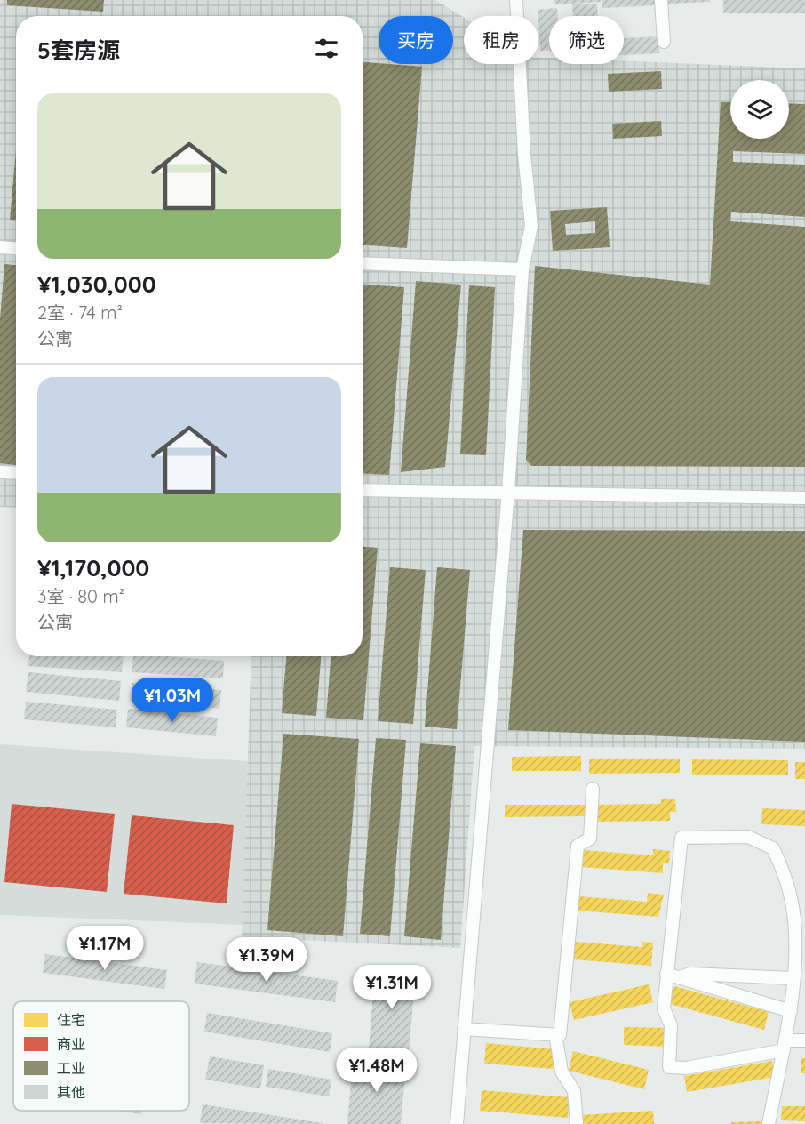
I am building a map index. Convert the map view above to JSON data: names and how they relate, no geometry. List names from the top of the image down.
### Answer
{
  "legend": [
    "住宅",
    "商业",
    "工业",
    "其他"
  ],
  "page": {
    "chip": ["买房", "租房", "筛选"],
    "heading": "5套房源",
    "list": [
      {
        "name": "¥1,030,000",
        "note": "2室 · 74 m² · 公寓"
      },
      {
        "name": "¥1,170,000",
        "note": "3室 · 80 m² · 公寓"
      }
    ],
    "price": [
      "¥1.03M",
      "¥1.17M",
      "¥1.39M",
      "¥1.31M",
      "¥1.48M"
    ]
  }
}
